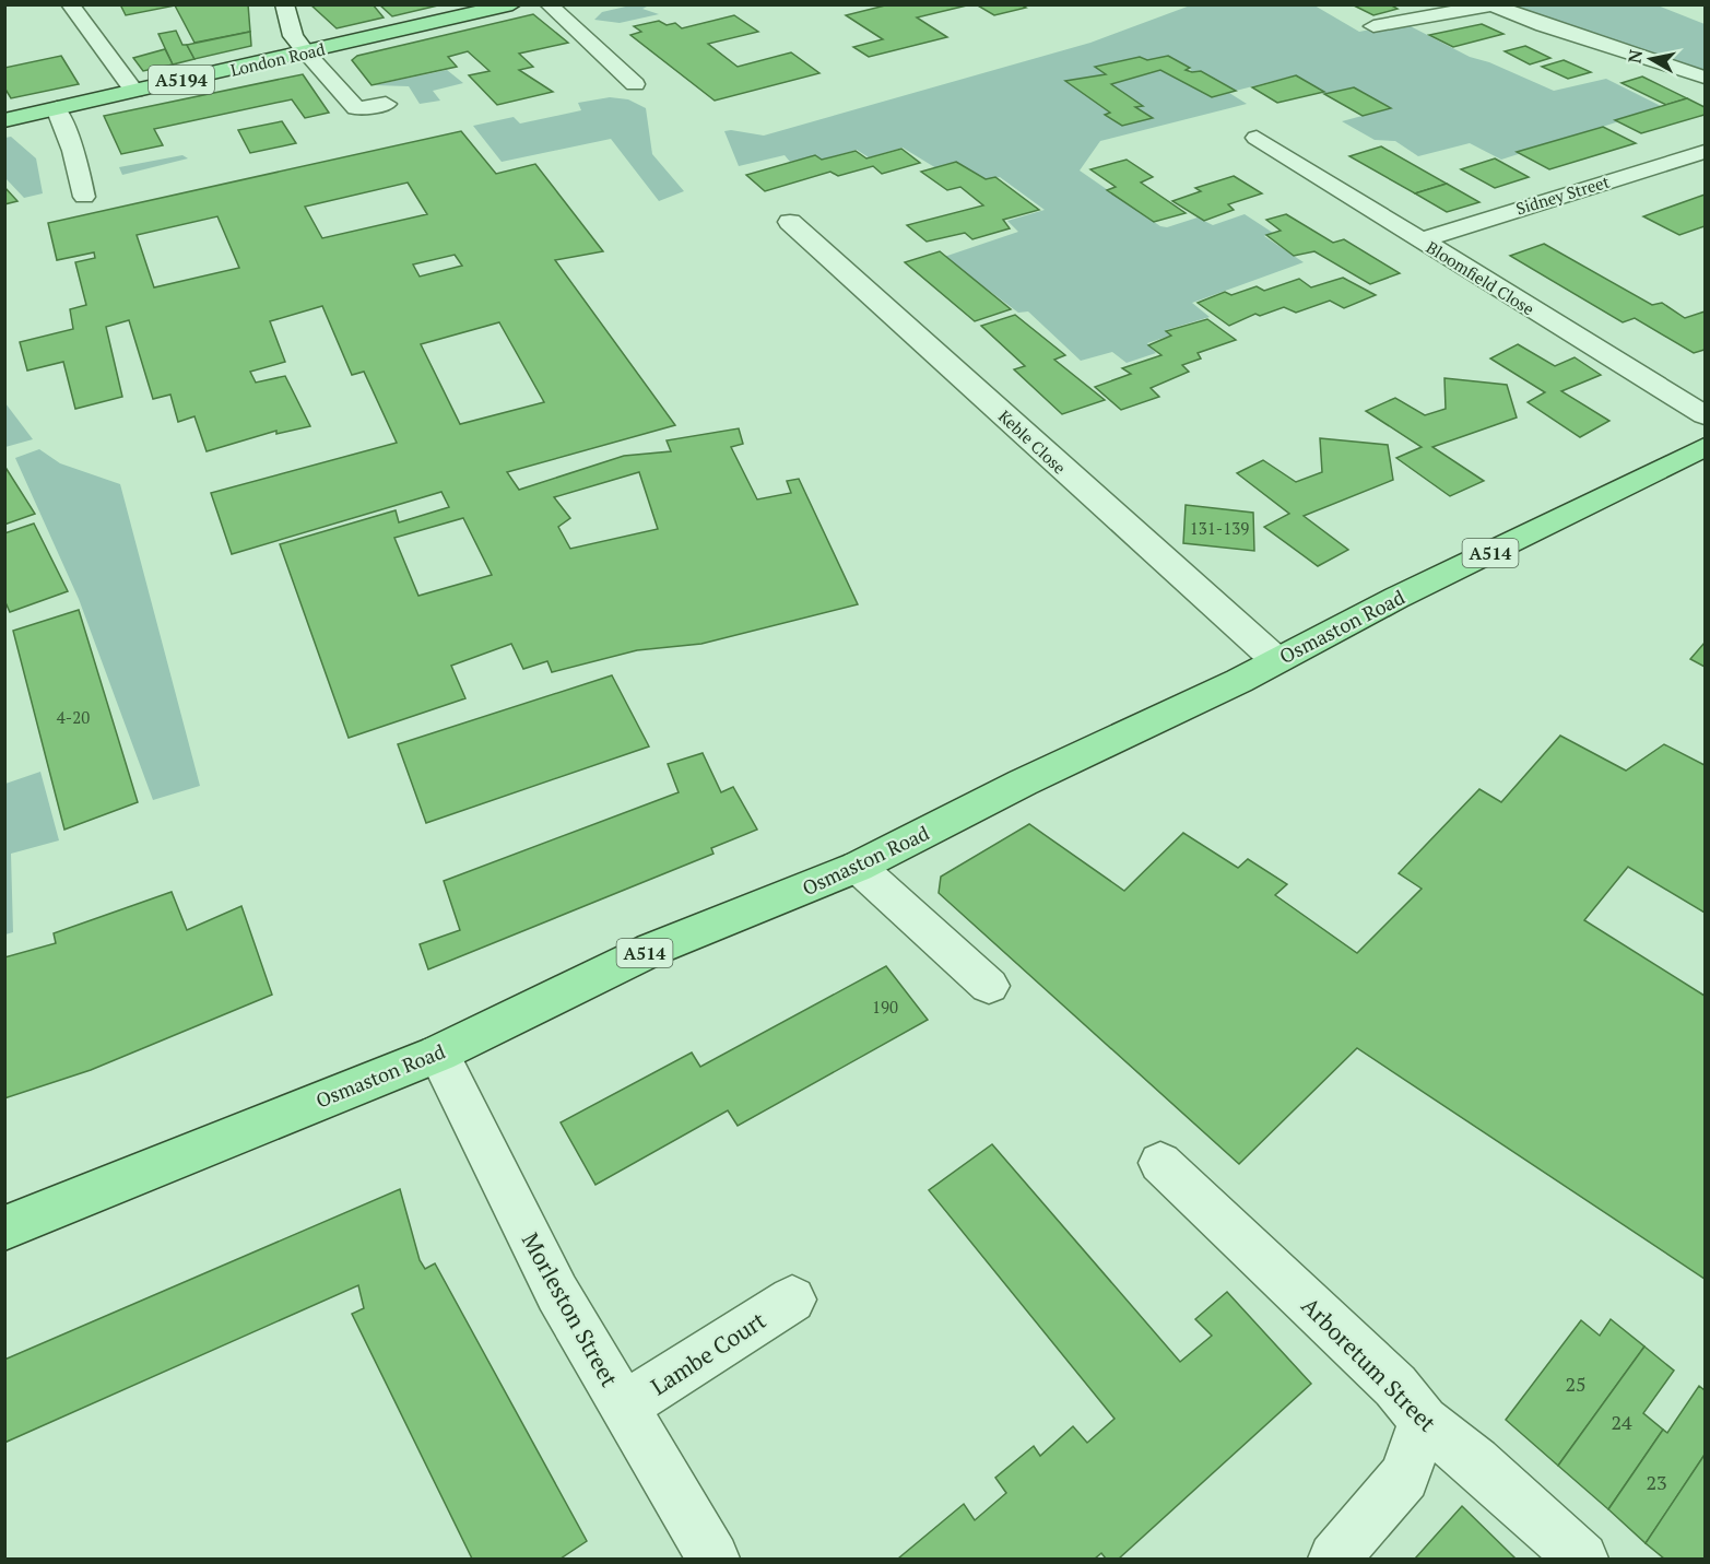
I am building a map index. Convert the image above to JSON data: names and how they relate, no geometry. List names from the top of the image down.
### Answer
{
  "streets": {
    "main road": [
      "London Road",
      "A5194",
      "A514",
      "Osmaston Road"
    ],
    "street": [
      "Sidney Street",
      "Bloomfield Close",
      "Keble Close",
      "Morleston Street",
      "Lambe Court",
      "Arboretum Street"
    ]
  },
  "crossings": [
    ["Sidney Street", "Bloomfield Close"],
    ["Keble Close", "Osmaston Road"],
    ["Osmaston Road", "Morleston Street"],
    ["Morleston Street", "Lambe Court"]
  ],
  "house_numbers": [
    "131-139",
    "4-20",
    "190",
    "25",
    "24",
    "23"
  ],
  "north": "left"
}
